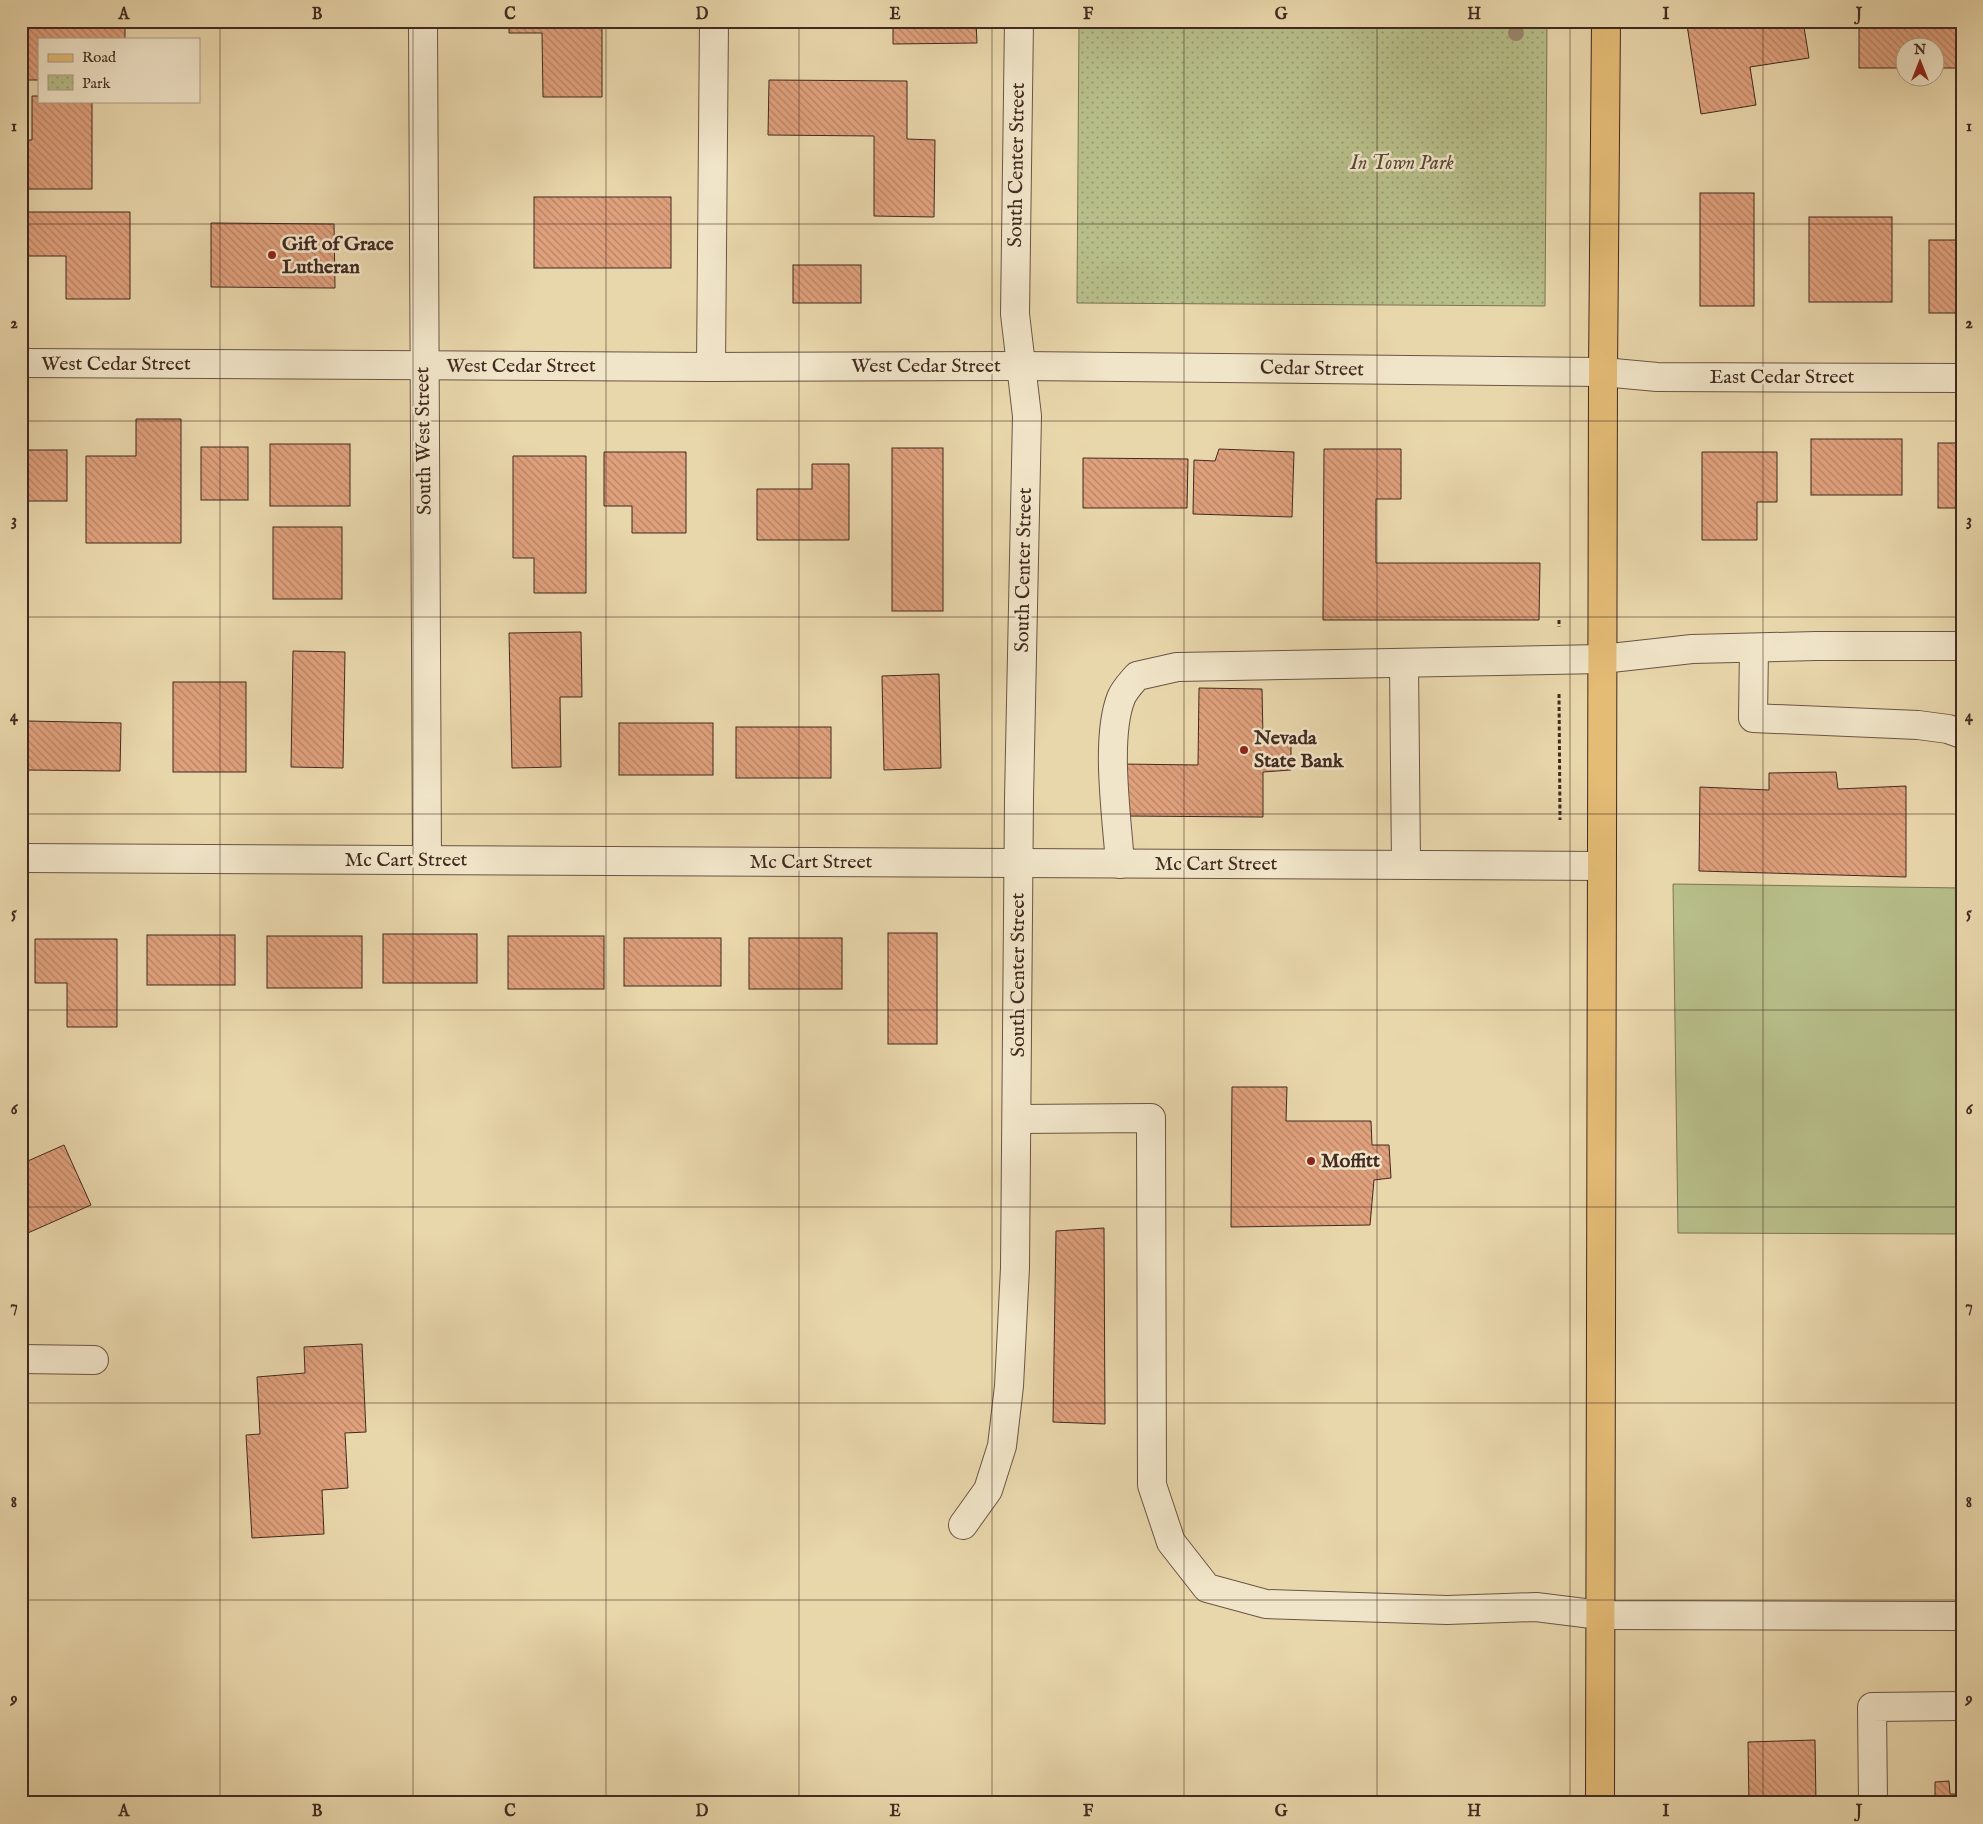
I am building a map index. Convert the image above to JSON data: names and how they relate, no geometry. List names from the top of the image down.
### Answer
{
  "streets": {
    "street": [
      "South Center Street",
      "West Cedar Street",
      "Cedar Street",
      "East Cedar Street",
      "South West Street",
      "Mc Cart Street"
    ]
  },
  "crossings": [
    ["South Center Street", "West Cedar Street"],
    ["South Center Street", "Cedar Street"],
    ["South Center Street", "Mc Cart Street"],
    ["West Cedar Street", "Cedar Street"],
    ["West Cedar Street", "South West Street"],
    ["Cedar Street", "East Cedar Street"],
    ["South West Street", "Mc Cart Street"]
  ],
  "parks": ["In Town Park"],
  "places": ["Gift of Grace Lutheran", "Nevada State Bank", "Moffitt"],
  "legend": ["Road", "Park"],
  "north": "top",
  "grid": {
    "columns": [
      "A",
      "B",
      "C",
      "D",
      "E",
      "F",
      "G",
      "H",
      "I",
      "J"
    ],
    "rows": [
      "1",
      "2",
      "3",
      "4",
      "5",
      "6",
      "7",
      "8",
      "9"
    ]
  }
}
